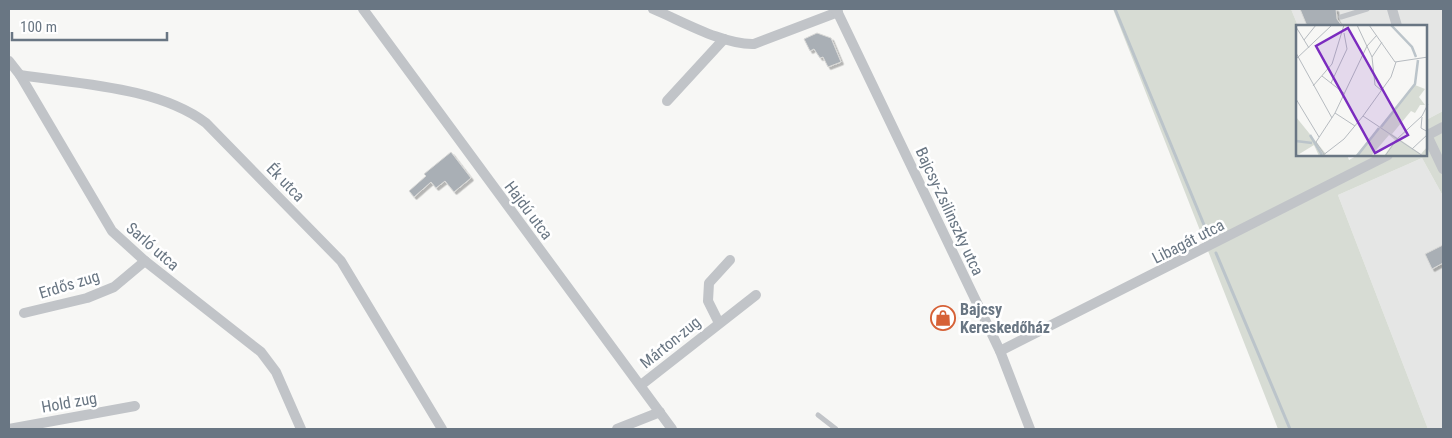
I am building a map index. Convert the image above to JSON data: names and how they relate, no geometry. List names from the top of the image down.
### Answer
{
  "streets": {
    "street": [
      "Ék utca",
      "Hajdú utca",
      "Bajcsy-Zsilinszky utca",
      "Libagát utca",
      "Sarló utca",
      "Erdős zug",
      "Márton-zug",
      "Hold zug"
    ]
  },
  "crossings": [
    ["Ék utca", "Sarló utca"],
    ["Hajdú utca", "Márton-zug"],
    ["Bajcsy-Zsilinszky utca", "Libagát utca"],
    ["Sarló utca", "Erdős zug"]
  ],
  "places": {
    "shop": ["Bajcsy Kereskedőház"]
  },
  "scale_bar": "100 m"
}
